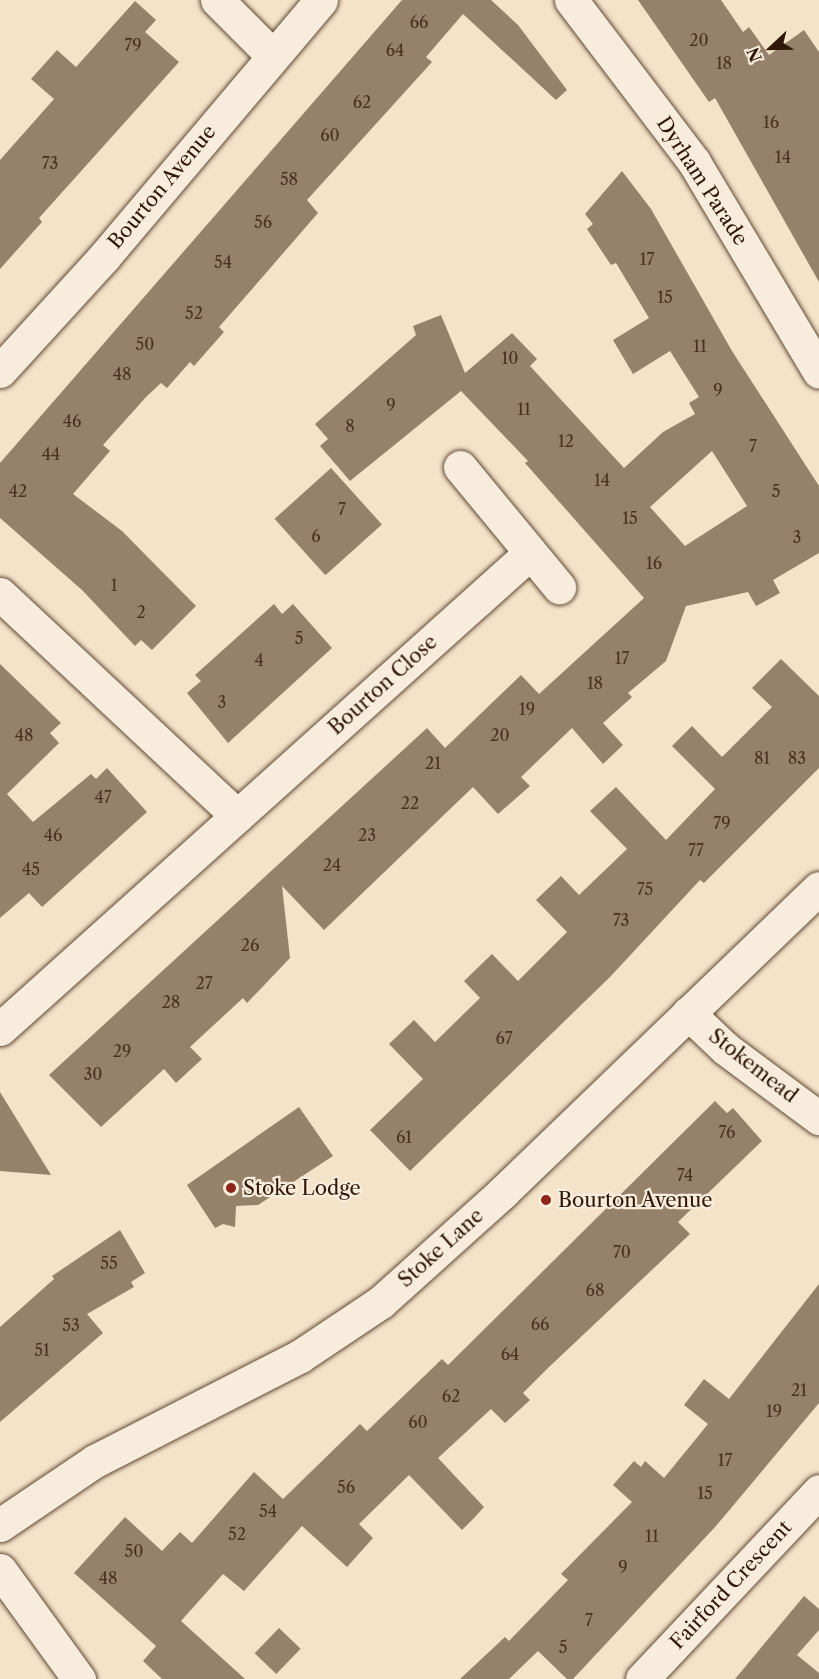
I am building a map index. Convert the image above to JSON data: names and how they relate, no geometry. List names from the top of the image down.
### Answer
{
  "streets": {
    "street": [
      "Dyrham Parade",
      "Bourton Avenue",
      "Bourton Close",
      "Stokemead",
      "Stoke Lane",
      "Fairford Crescent"
    ]
  },
  "crossings": [
    ["Stokemead", "Stoke Lane"]
  ],
  "places": ["Stoke Lodge", "Bourton Avenue"],
  "house_numbers": [
    "66",
    "20",
    "79",
    "64",
    "18",
    "62",
    "16",
    "60",
    "14",
    "73",
    "58",
    "56",
    "17",
    "54",
    "15",
    "52",
    "50",
    "11",
    "10",
    "48",
    "9",
    "9",
    "11",
    "46",
    "8",
    "12",
    "7",
    "44",
    "14",
    "42",
    "5",
    "7",
    "15",
    "6",
    "3",
    "16",
    "1",
    "2",
    "5",
    "17",
    "4",
    "18",
    "3",
    "19",
    "48",
    "20",
    "81",
    "83",
    "21",
    "47",
    "22",
    "79",
    "46",
    "23",
    "77",
    "24",
    "45",
    "75",
    "73",
    "26",
    "27",
    "28",
    "67",
    "29",
    "30",
    "76",
    "61",
    "74",
    "70",
    "55",
    "68",
    "66",
    "53",
    "51",
    "64",
    "21",
    "62",
    "19",
    "60",
    "17",
    "56",
    "15",
    "54",
    "52",
    "11",
    "50",
    "9",
    "48",
    "7",
    "5"
  ],
  "north": "left"
}
